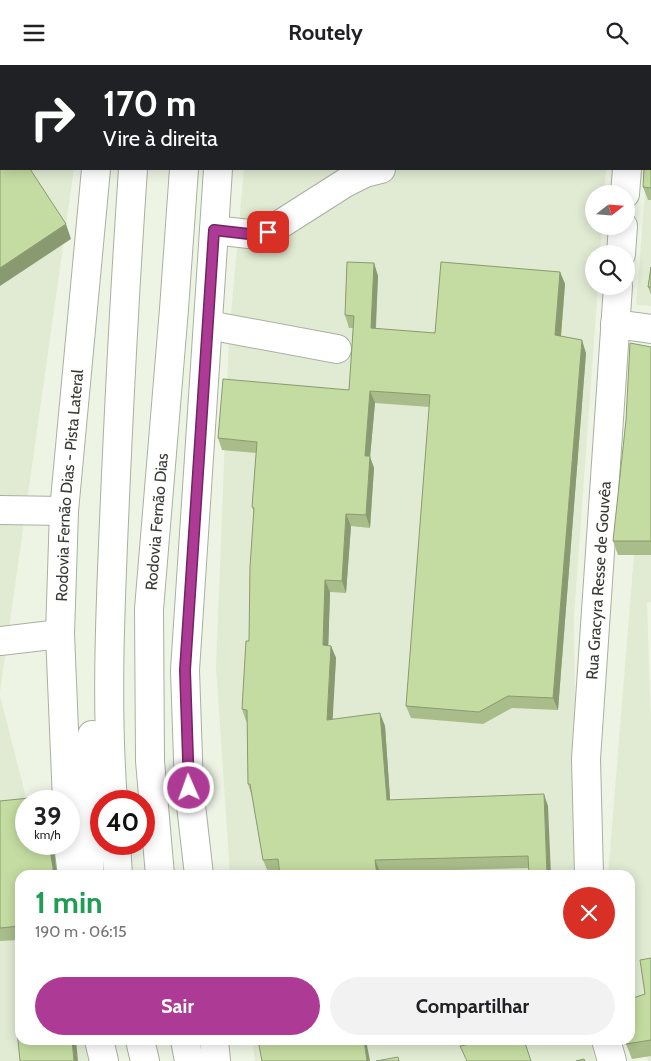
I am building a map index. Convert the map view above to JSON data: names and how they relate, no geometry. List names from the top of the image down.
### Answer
{
  "streets": {
    "main road": ["Rodovia Fernão Dias - Pista Lateral", "Rodovia Fernão Dias", "Rua Gracyra Resse de Gouvêa"]
  },
  "north": "right",
  "page": {
    "header": "Routely",
    "turn": ["170 m", "Vire à direita"],
    "speed": "39 km/h",
    "limit": "40",
    "heading": ["1 min", "190 m · 06:15"],
    "buttons": ["Sair", "Compartilhar"]
  }
}
